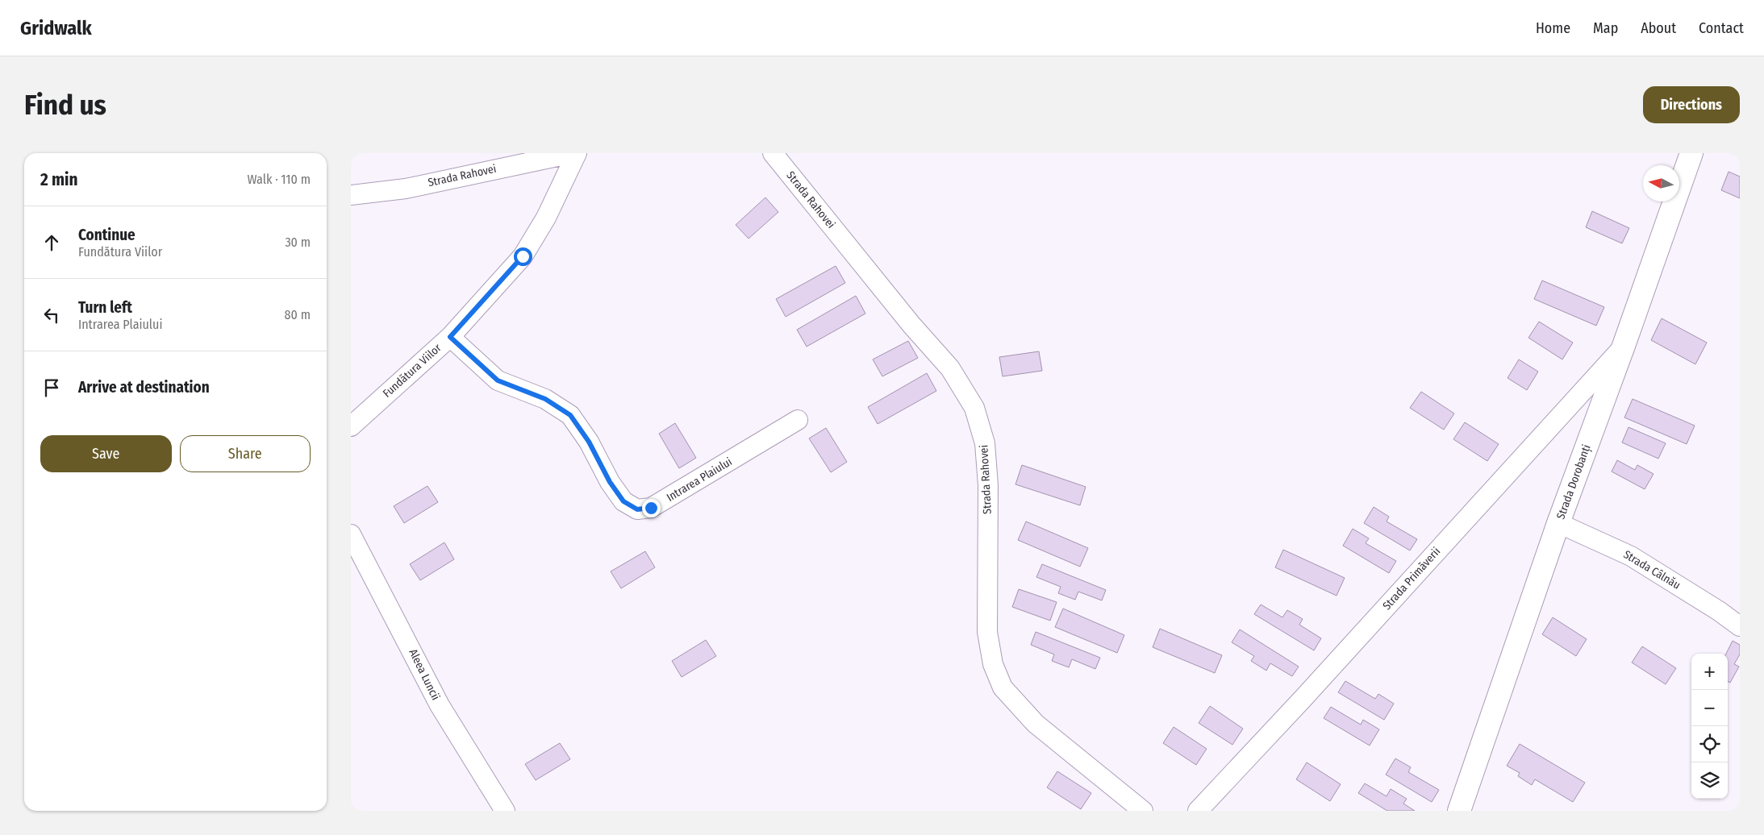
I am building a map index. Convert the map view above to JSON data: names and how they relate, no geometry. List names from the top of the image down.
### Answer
{
  "streets": {
    "main road": ["Strada Dorobanți"],
    "street": [
      "Strada Rahovei",
      "Fundătura Viilor",
      "Intrarea Plaiului",
      "Strada Câlnău",
      "Strada Primăverii",
      "Aleea Luncii"
    ]
  },
  "crossings": [
    ["Fundătura Viilor", "Intrarea Plaiului"],
    ["Strada Dorobanți", "Strada Câlnău"],
    ["Strada Dorobanți", "Strada Primăverii"]
  ],
  "north": "left",
  "page": {
    "header": "Gridwalk",
    "nav": [
      "Home",
      "Map",
      "About",
      "Contact"
    ],
    "buttons": [
      "Directions",
      ["Save", "Share"]
    ],
    "title": "Find us",
    "heading": ["2 min", "Walk · 110 m"],
    "list": [
      ["Continue", "Fundătura Viilor", "30 m"],
      ["Turn left", "Intrarea Plaiului", "80 m"],
      "Arrive at destination"
    ],
    "map_buttons": ["+", "−"]
  }
}
